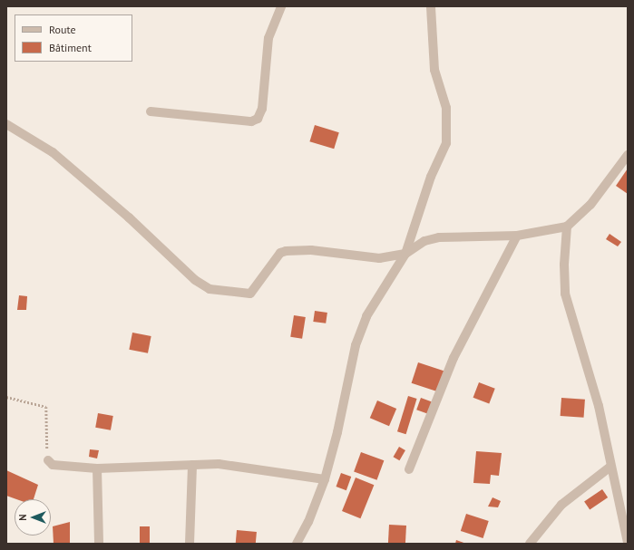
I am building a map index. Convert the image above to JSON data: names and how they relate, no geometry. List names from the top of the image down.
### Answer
{
  "legend": ["Route", "Bâtiment"],
  "north": "left"
}
